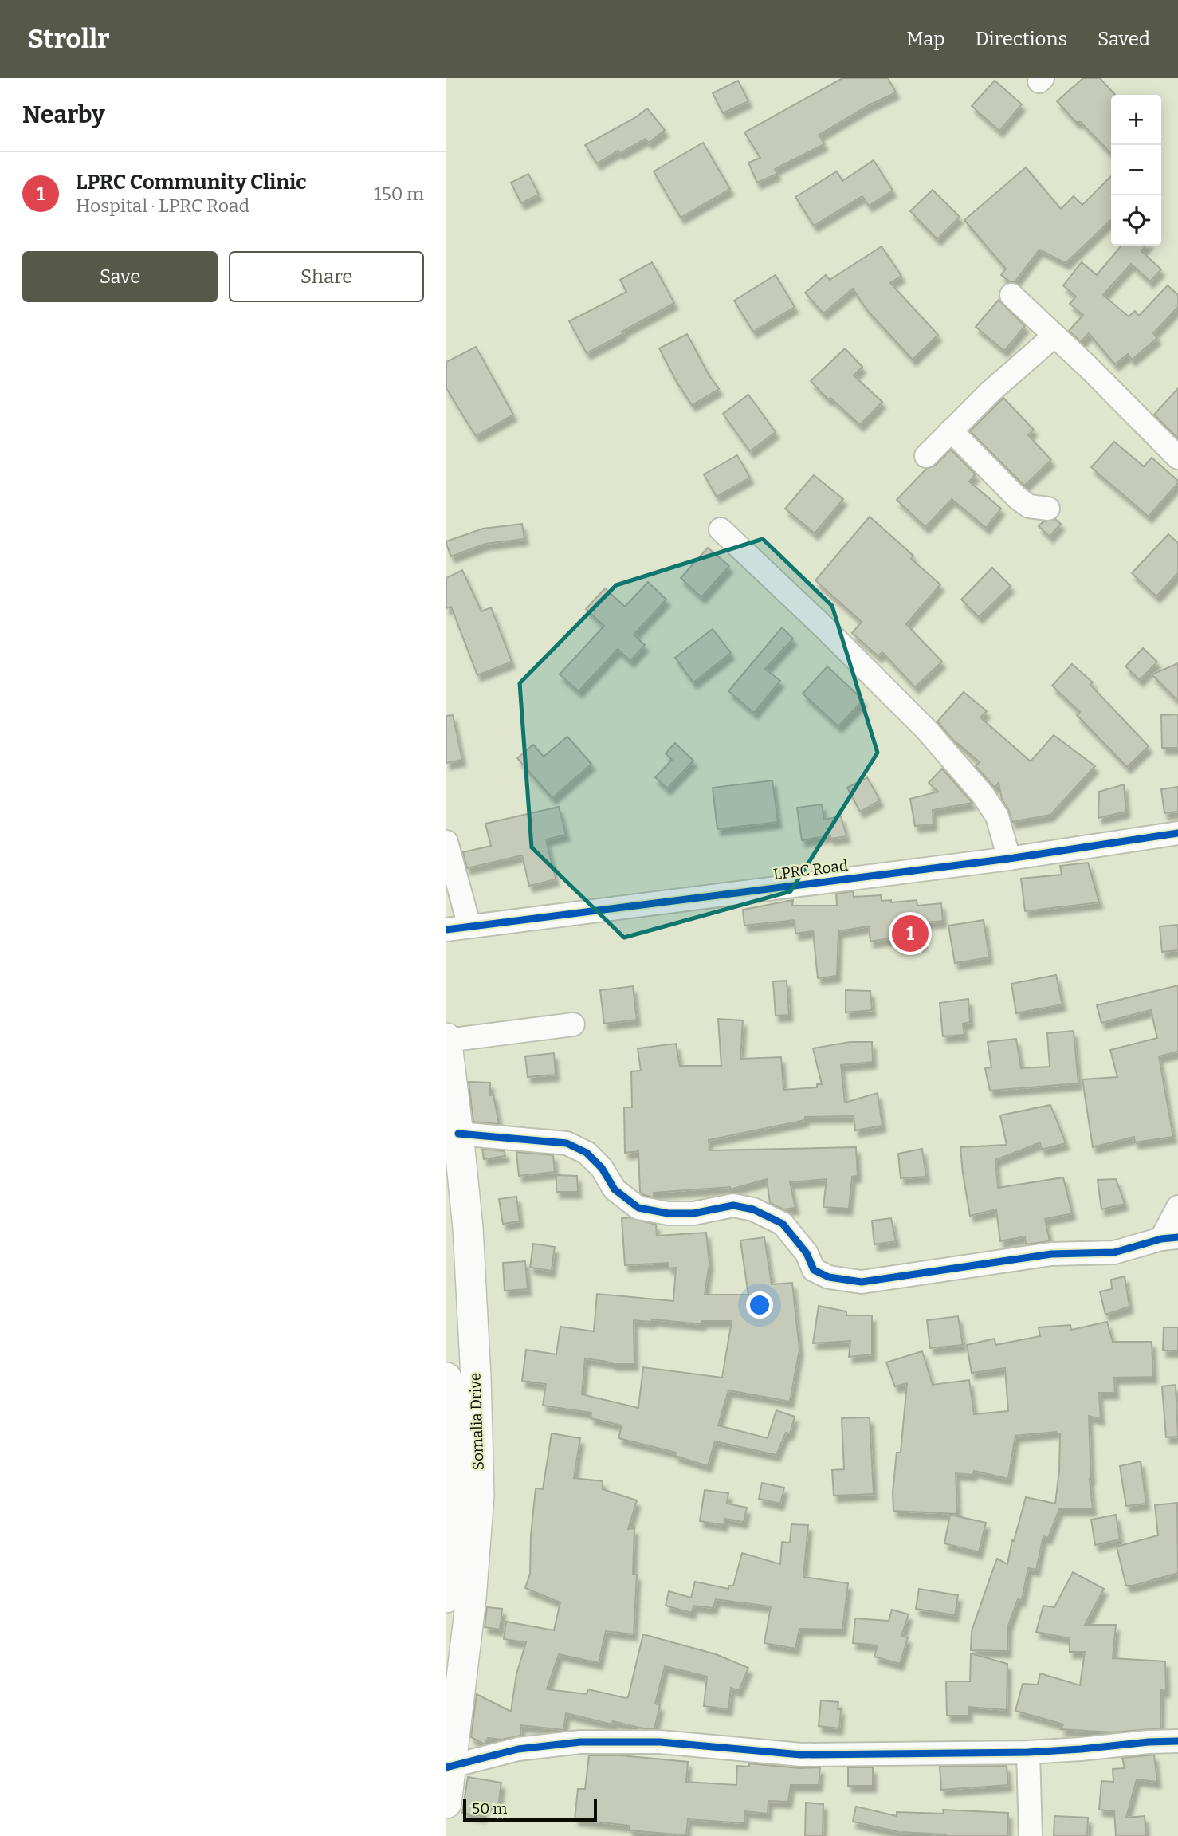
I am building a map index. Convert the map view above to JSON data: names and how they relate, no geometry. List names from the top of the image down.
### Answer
{
  "streets": {
    "main road": ["Somalia Drive"],
    "street": ["LPRC Road"]
  },
  "scale_bar": "50 m",
  "page": {
    "header": "Strollr",
    "nav": ["Map", "Directions", "Saved"],
    "heading": "Nearby",
    "map_buttons": ["+", "−"],
    "list": [
      {
        "mark": "1",
        "name": "LPRC Community Clinic",
        "note": "Hospital · LPRC Road",
        "value": "150 m"
      }
    ],
    "buttons": ["Save", "Share"],
    "pins": "1",
    "scale": "50 m"
  }
}
